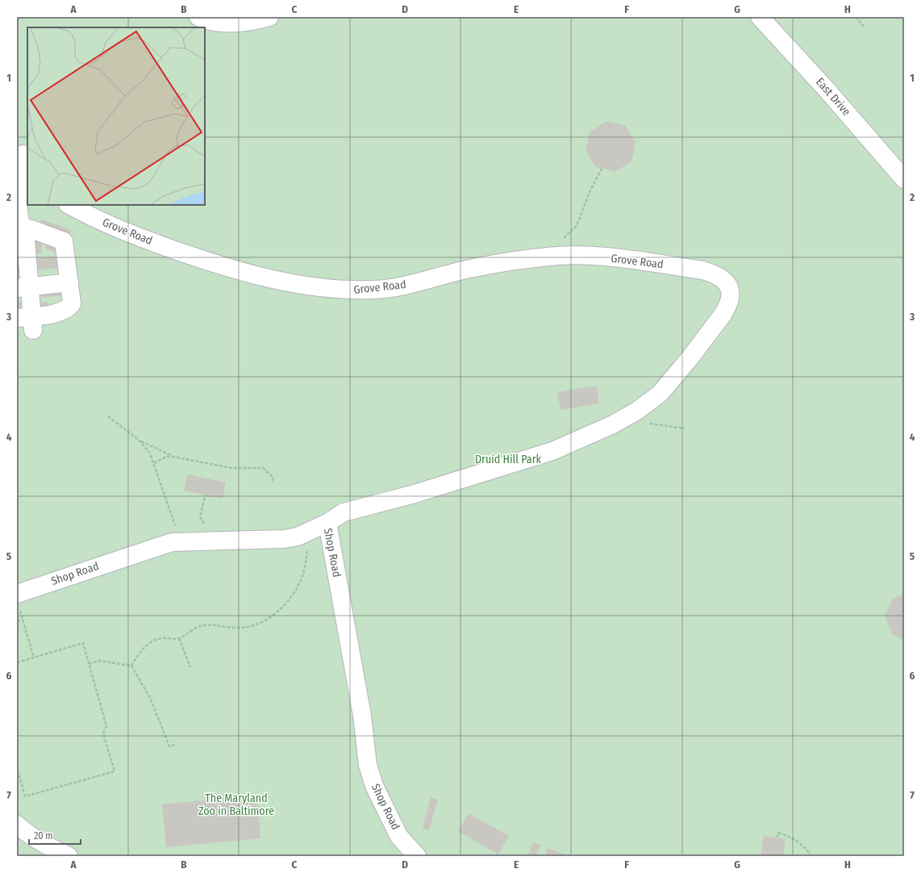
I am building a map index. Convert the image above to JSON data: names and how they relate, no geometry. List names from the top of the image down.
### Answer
{
  "streets": {
    "street": ["East Drive", "Grove Road", "Shop Road"]
  },
  "crossings": [
    ["Grove Road", "Shop Road"]
  ],
  "parks": ["Druid Hill Park", "The Maryland Zoo in Baltimore"],
  "scale_bar": "20 m",
  "grid": {
    "columns": [
      "A",
      "B",
      "C",
      "D",
      "E",
      "F",
      "G",
      "H"
    ],
    "rows": [
      "1",
      "2",
      "3",
      "4",
      "5",
      "6",
      "7"
    ]
  }
}
